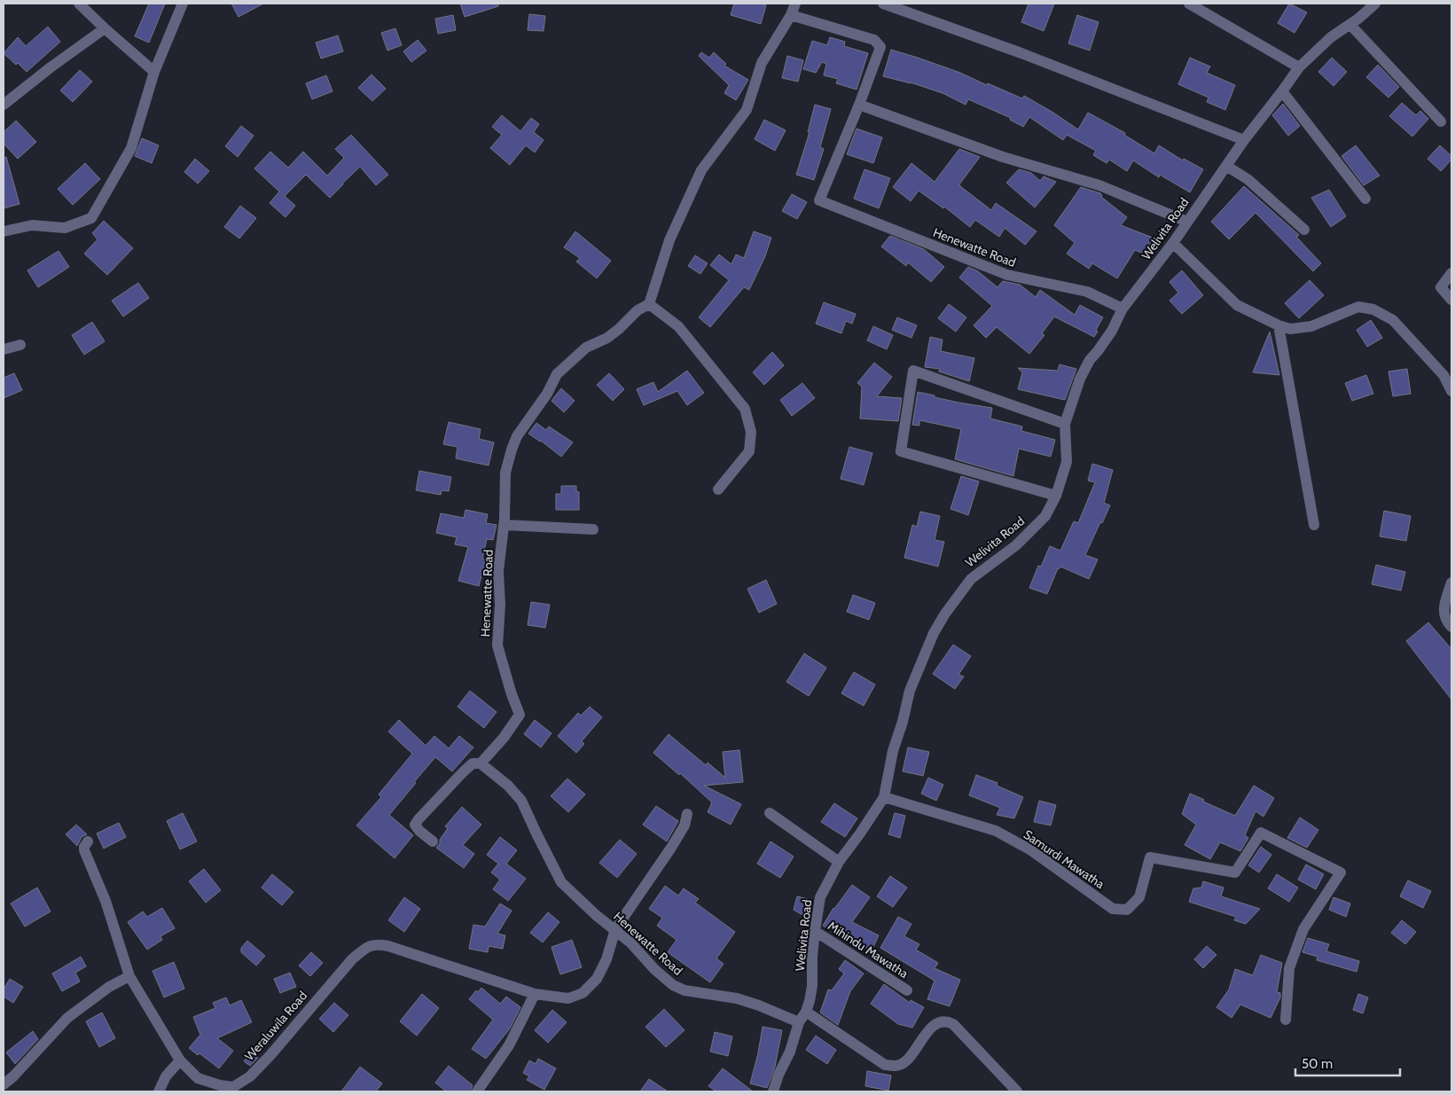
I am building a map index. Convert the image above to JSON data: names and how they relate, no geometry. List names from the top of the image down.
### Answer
{
  "streets": {
    "street": [
      "Welivita Road",
      "Henewatte Road",
      "Samurdi Mawatha",
      "Mihindu Mawatha",
      "Weraluwila Road"
    ]
  },
  "crossings": [
    ["Welivita Road", "Henewatte Road"],
    ["Welivita Road", "Samurdi Mawatha"],
    ["Welivita Road", "Mihindu Mawatha"]
  ],
  "scale_bar": "50 m"
}
